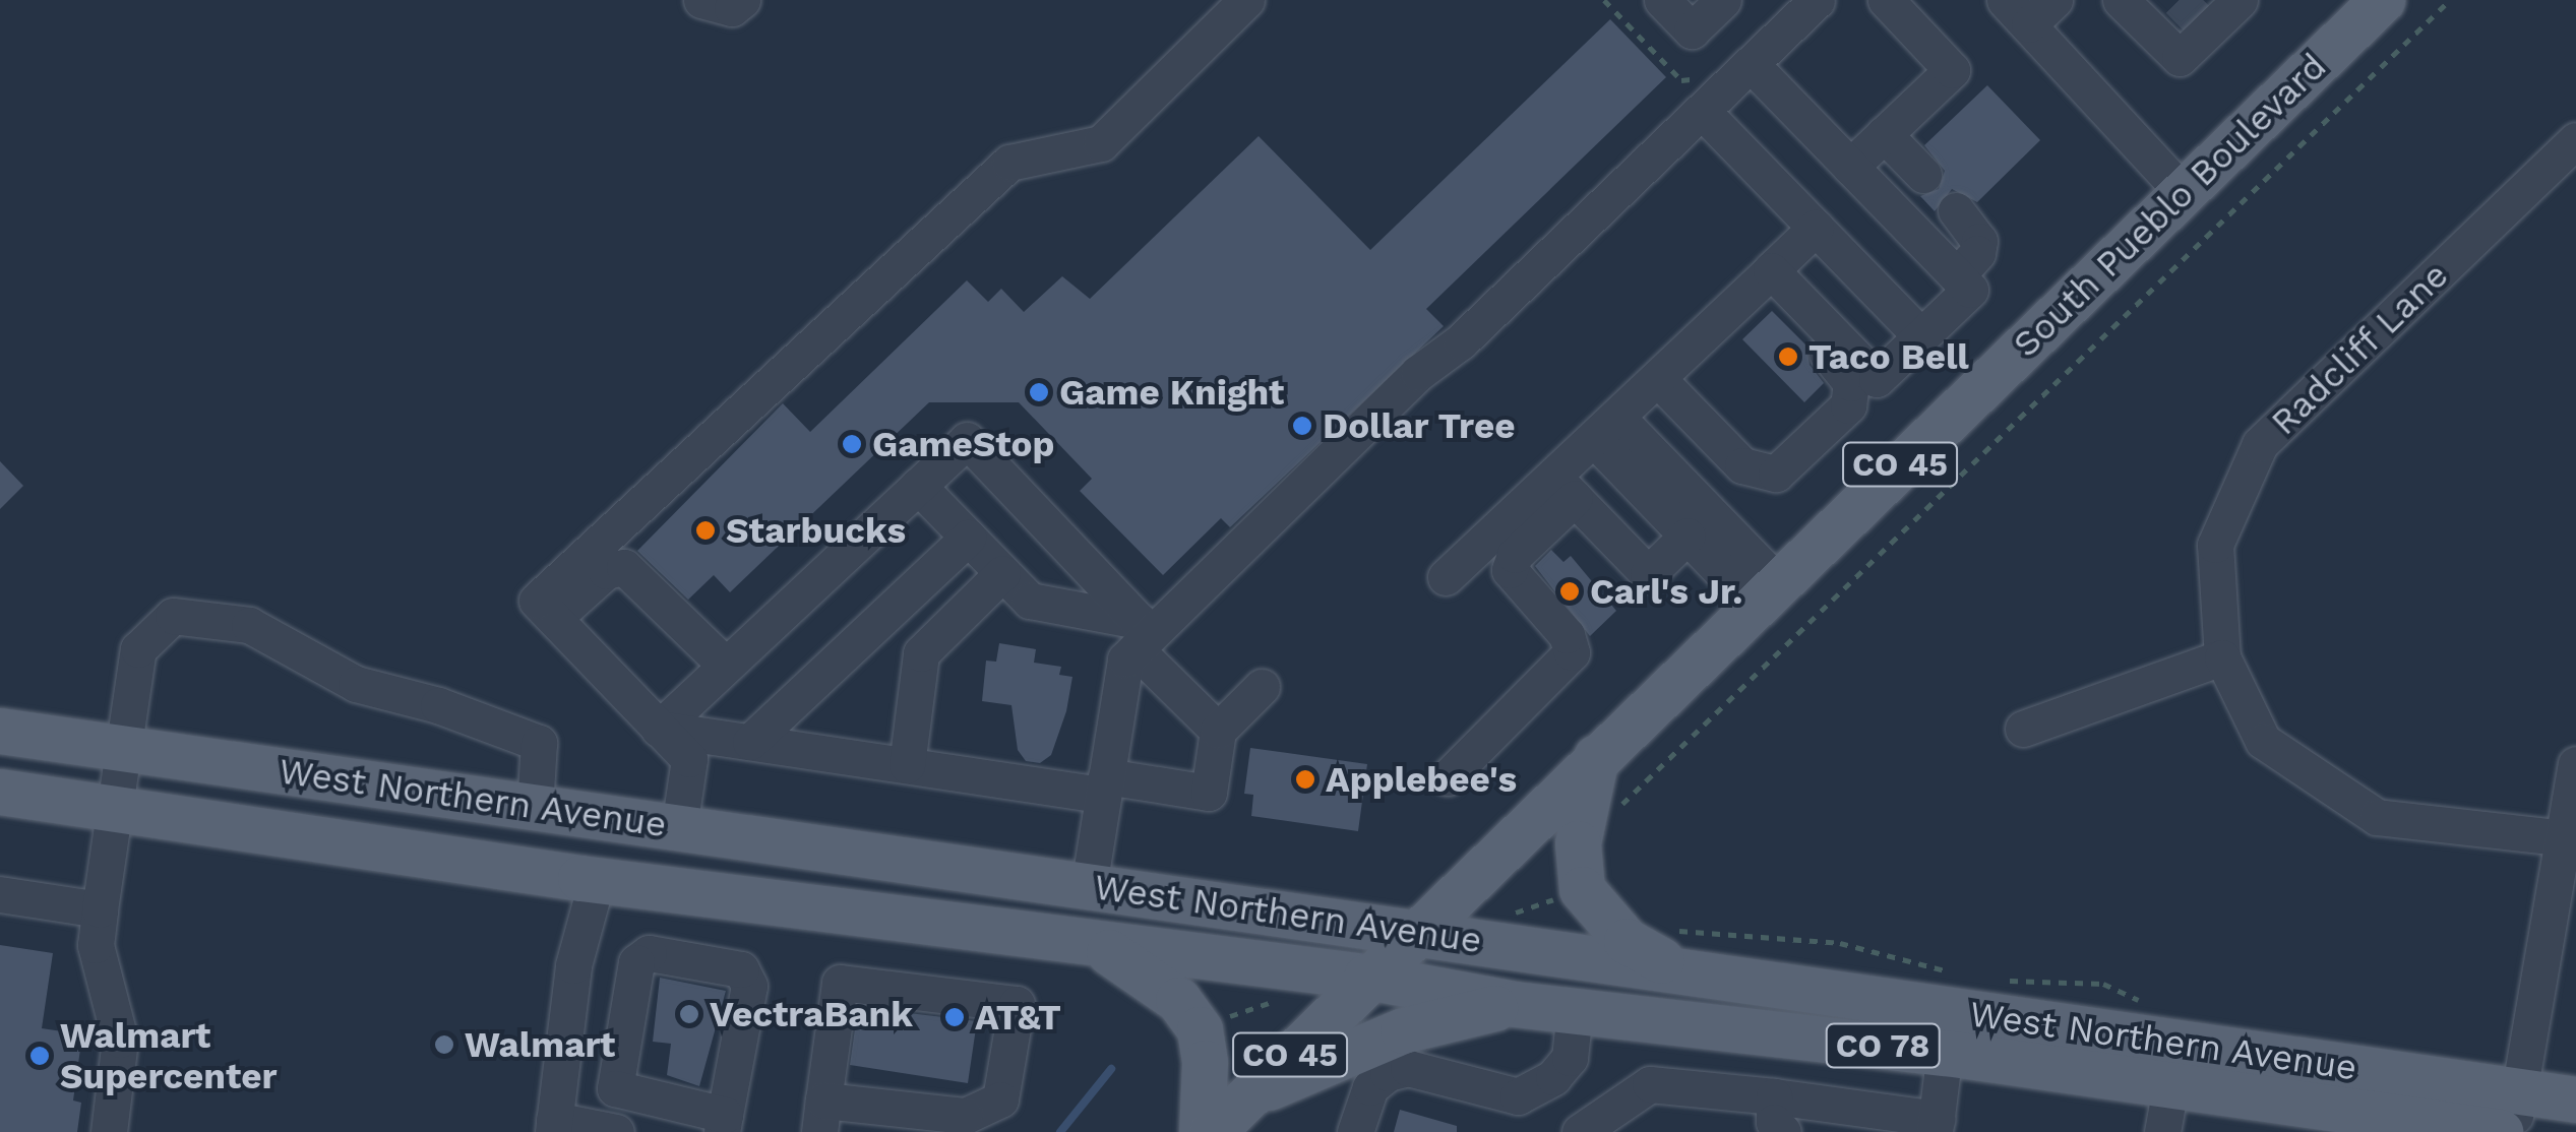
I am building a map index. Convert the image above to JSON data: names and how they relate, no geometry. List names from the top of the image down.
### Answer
{
  "streets": {
    "main road": [
      "South Pueblo Boulevard",
      "CO 45",
      "West Northern Avenue",
      "CO 78"
    ],
    "street": ["Radcliff Lane"]
  },
  "crossings": [
    ["South Pueblo Boulevard", "West Northern Avenue"]
  ],
  "places": [
    "Taco Bell",
    "Game Knight",
    "Dollar Tree",
    "GameStop",
    "Starbucks",
    "Carl's Jr.",
    "Applebee's",
    "VectraBank",
    "AT&T",
    "Walmart",
    "Walmart Supercenter"
  ]
}
